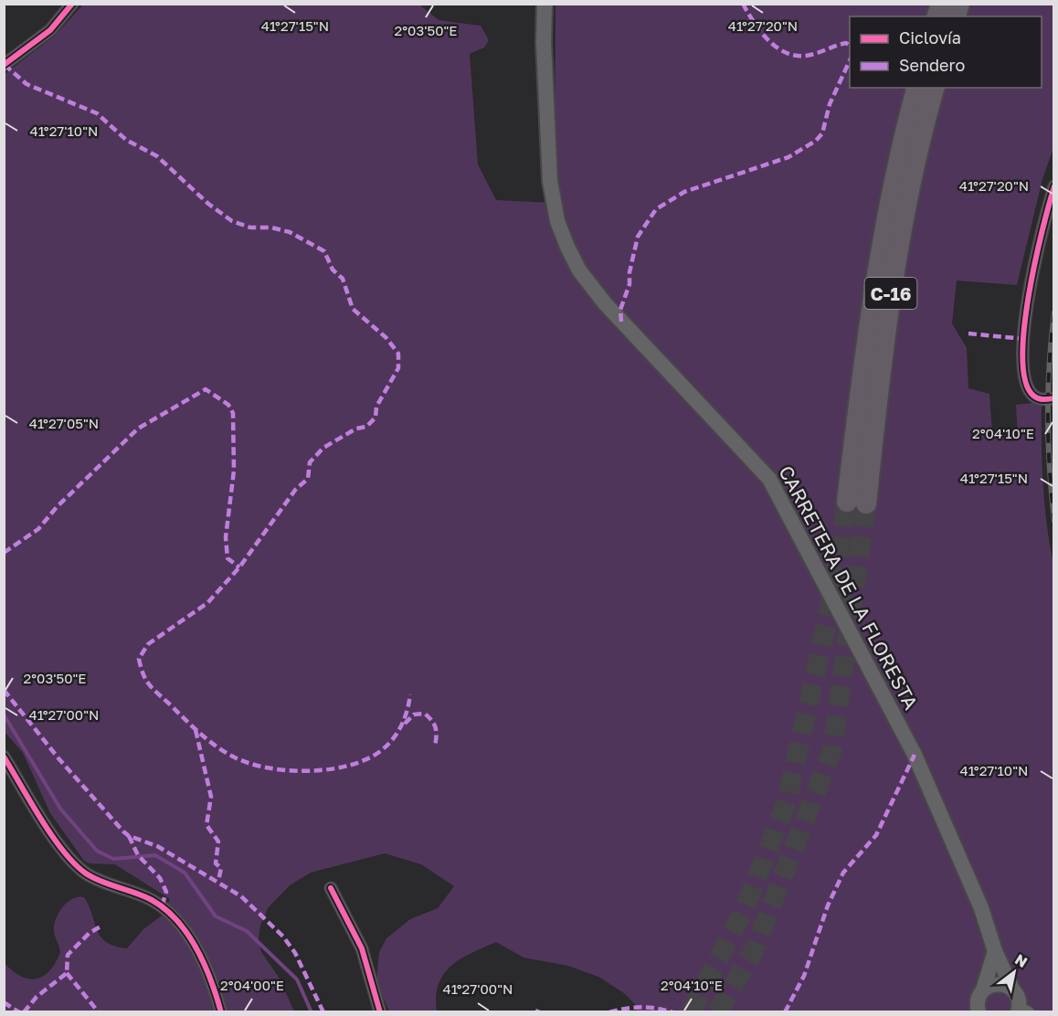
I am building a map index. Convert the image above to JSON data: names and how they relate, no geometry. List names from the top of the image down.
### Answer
{
  "streets": {
    "highway": ["C-16"],
    "main road": ["CARRETERA DE LA FLORESTA"]
  },
  "legend": ["Ciclovía", "Sendero"],
  "north": "top right",
  "coordinates": [
    "41°27'15\"N",
    "41°27'20\"N",
    "2°03'50\"E",
    "41°27'10\"N",
    "41°27'05\"N",
    "2°04'10\"E",
    "41°27'00\"N",
    "2°04'00\"E"
  ]
}
